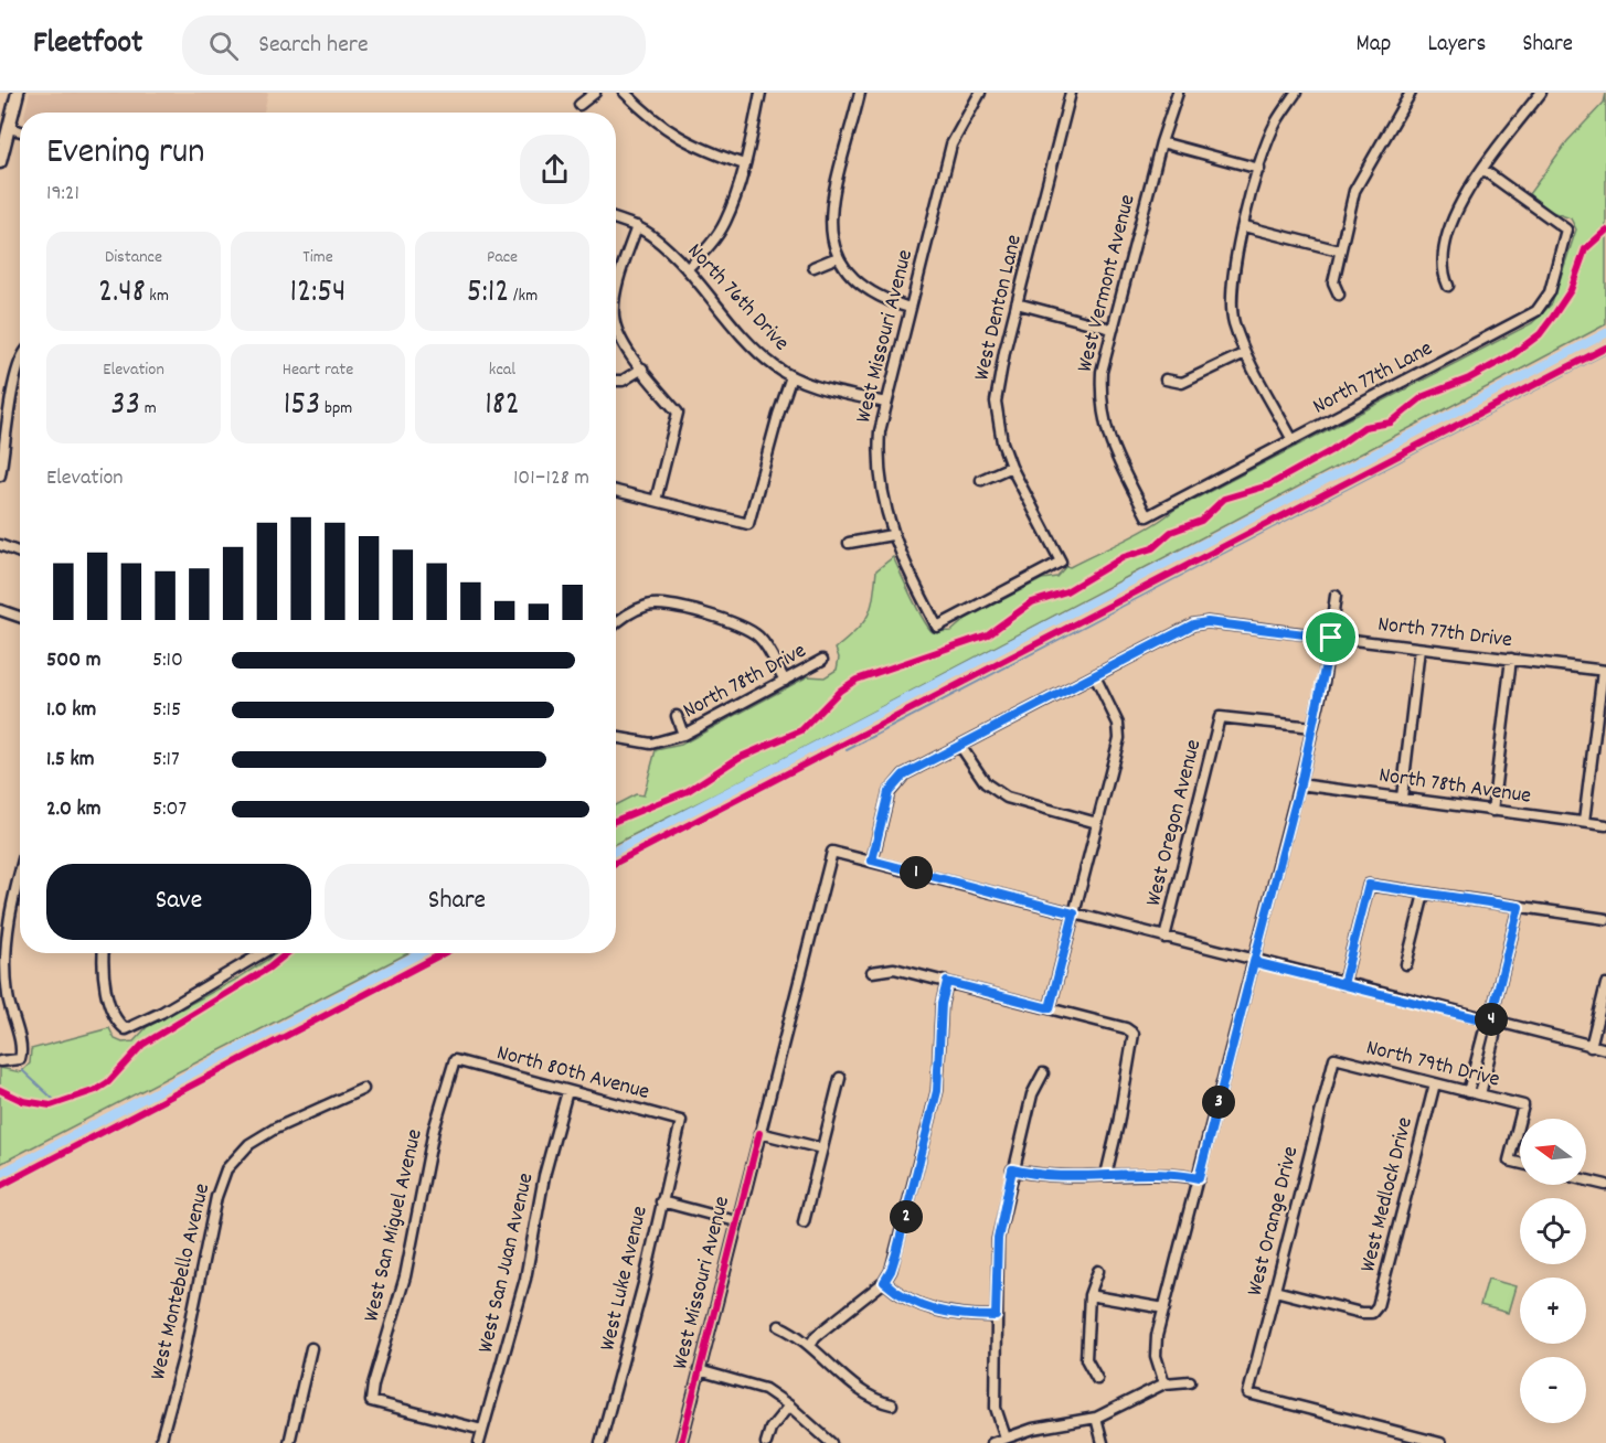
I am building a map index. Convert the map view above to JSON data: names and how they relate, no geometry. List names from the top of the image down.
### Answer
{
  "streets": {
    "street": [
      "West Vermont Avenue",
      "North 76th Drive",
      "West Denton Lane",
      "West Missouri Avenue",
      "North 77th Lane",
      "North 77th Drive",
      "North 78th Drive",
      "North 78th Avenue",
      "West Oregon Avenue",
      "North 79th Drive",
      "North 80th Avenue",
      "West Medlock Drive",
      "West Orange Drive",
      "West San Miguel Avenue",
      "West San Juan Avenue",
      "West Luke Avenue",
      "West Montebello Avenue"
    ]
  },
  "crossings": [
    ["West Vermont Avenue", "North 77th Lane"],
    ["North 76th Drive", "West Missouri Avenue"],
    ["West Denton Lane", "West Missouri Avenue"],
    ["North 79th Drive", "West Medlock Drive"],
    ["North 79th Drive", "West Orange Drive"],
    ["North 80th Avenue", "West San Miguel Avenue"],
    ["North 80th Avenue", "West San Juan Avenue"],
    ["North 80th Avenue", "West Luke Avenue"],
    ["West Medlock Drive", "West Orange Drive"],
    ["West San Miguel Avenue", "West San Juan Avenue"]
  ],
  "north": "left",
  "page": {
    "header": "Fleetfoot",
    "search": "Search here",
    "nav": ["Map", "Layers", "Share"],
    "heading": ["Evening run", "19:21"],
    "stats": [
      ["Distance", "2.48 km"],
      ["Time", "12:54"],
      ["Pace", "5:12 /km"],
      ["Elevation", "33 m"],
      ["Heart rate", "153 bpm"],
      ["kcal", "182"]
    ],
    "chart": ["Elevation", "101–128 m"],
    "list": [
      {
        "name": "500 m",
        "note": "5:10"
      },
      {
        "name": "1.0 km",
        "note": "5:15"
      },
      {
        "name": "1.5 km",
        "note": "5:17"
      },
      {
        "name": "2.0 km",
        "note": "5:07"
      }
    ],
    "buttons": ["Save", "Share"],
    "pins": [
      "1",
      "4",
      "3",
      "2"
    ],
    "map_buttons": ["+", "−"]
  }
}
